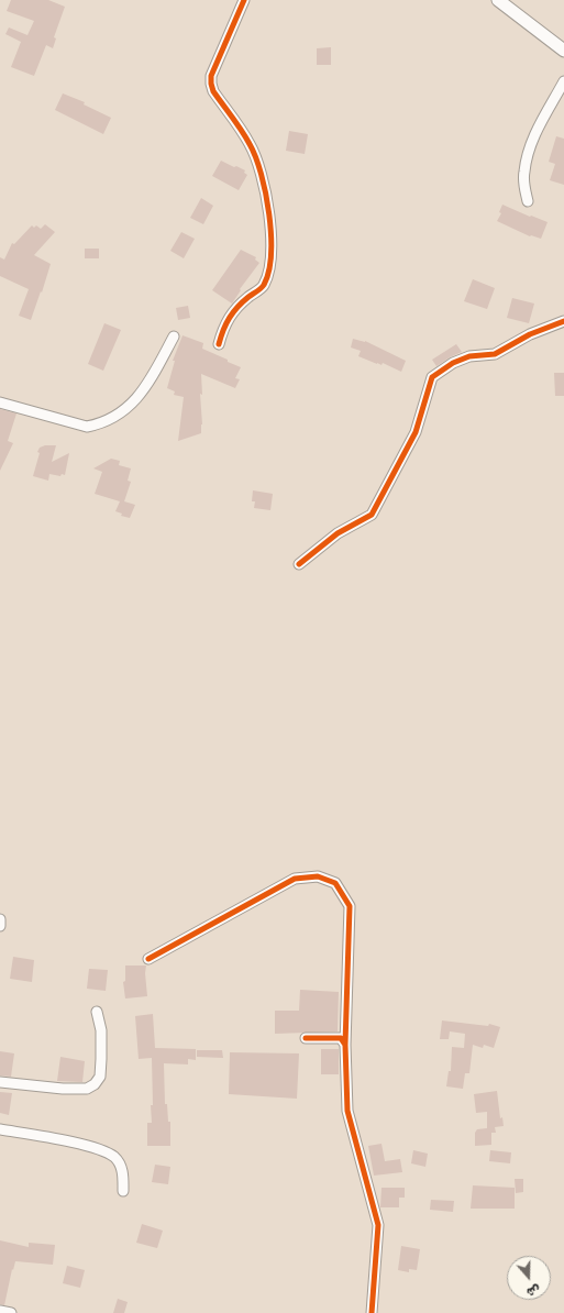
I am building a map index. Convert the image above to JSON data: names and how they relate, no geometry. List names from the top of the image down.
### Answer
{
  "north": "bottom"
}
